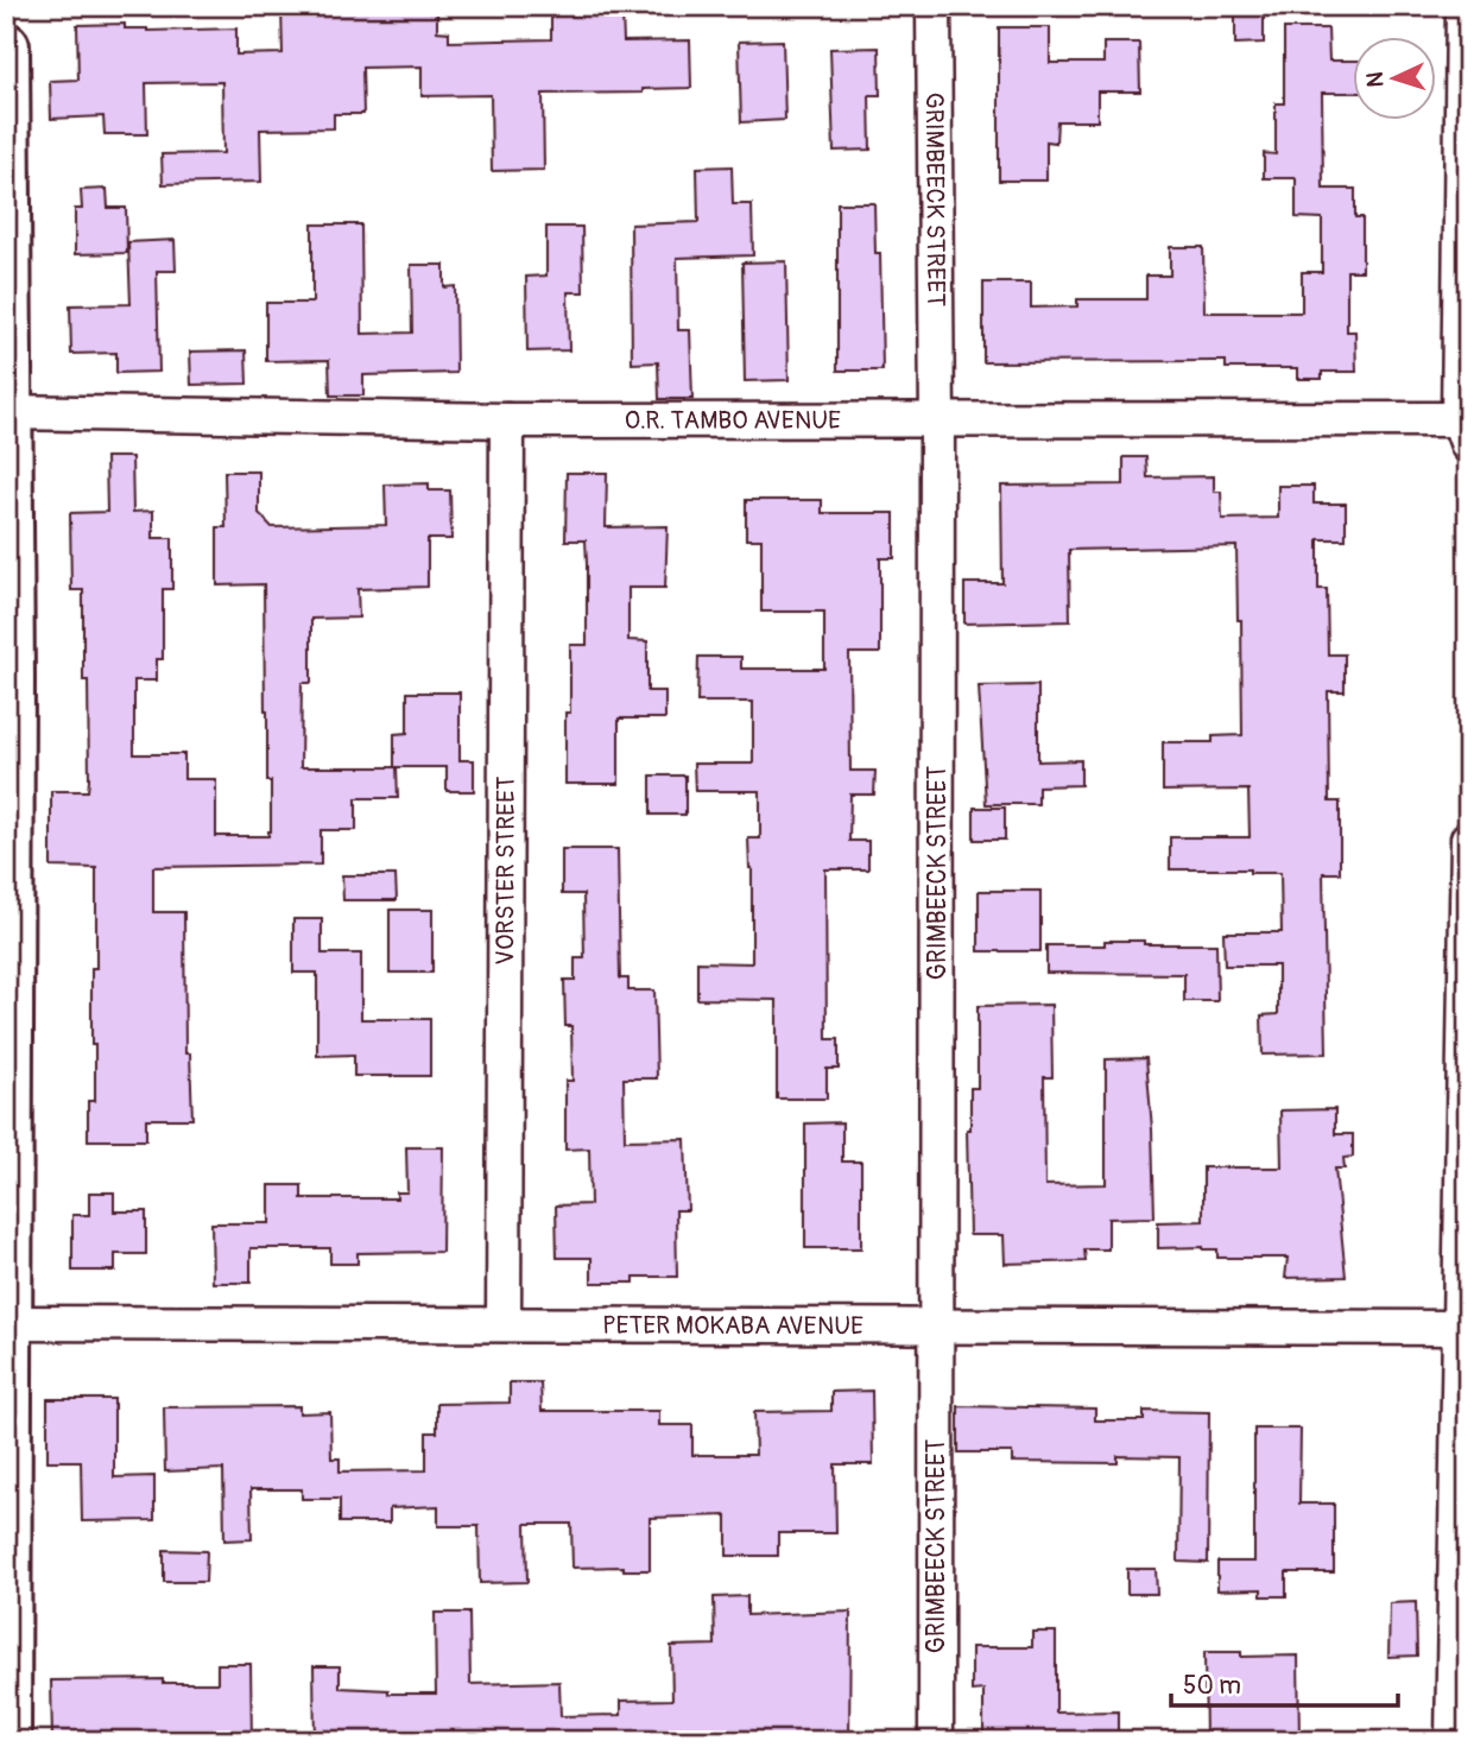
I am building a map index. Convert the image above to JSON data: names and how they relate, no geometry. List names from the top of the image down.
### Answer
{
  "streets": {
    "street": [
      "GRIMBEECK STREET",
      "O.R. TAMBO AVENUE",
      "VORSTER STREET",
      "PETER MOKABA AVENUE"
    ]
  },
  "crossings": [
    ["GRIMBEECK STREET", "O.R. TAMBO AVENUE"],
    ["GRIMBEECK STREET", "PETER MOKABA AVENUE"],
    ["O.R. TAMBO AVENUE", "VORSTER STREET"],
    ["VORSTER STREET", "PETER MOKABA AVENUE"]
  ],
  "scale_bar": "50 m",
  "north": "left"
}
